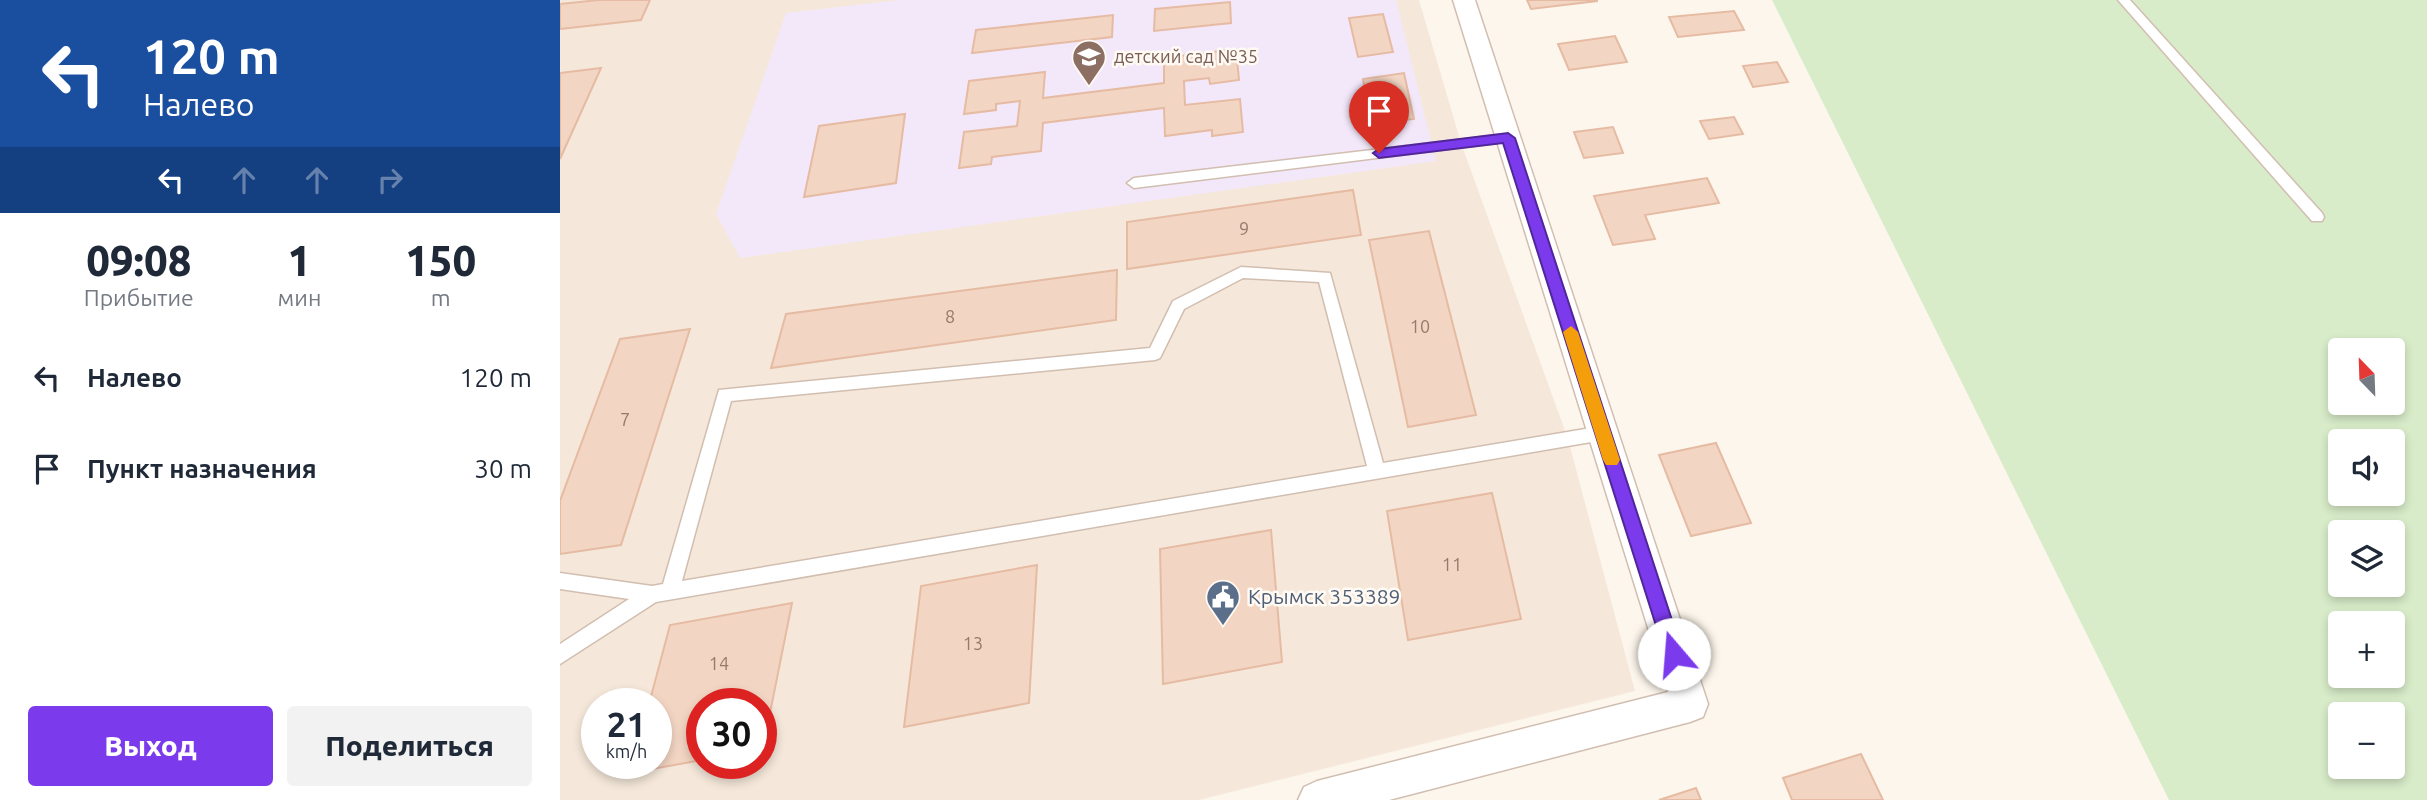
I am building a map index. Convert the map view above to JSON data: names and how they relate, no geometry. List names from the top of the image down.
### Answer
{
  "places": {
    "school or university": ["детский сад №35"],
    "public building": ["Крымск 353389"]
  },
  "house_numbers": [
    "9",
    "8",
    "10",
    "7",
    "11",
    "13",
    "14"
  ],
  "north": "top left",
  "page": {
    "turn": ["120 m", "Налево"],
    "eta": [
      "09:08",
      "Прибытие",
      "1",
      "мин",
      "150",
      "m"
    ],
    "list": [
      {
        "name": "Налево",
        "value": "120 m"
      },
      {
        "name": "Пункт назначения",
        "value": "30 m"
      }
    ],
    "map_buttons": ["+", "−"],
    "speed": "21 km/h",
    "limit": "30",
    "buttons": ["Выход", "Поделиться"]
  }
}
